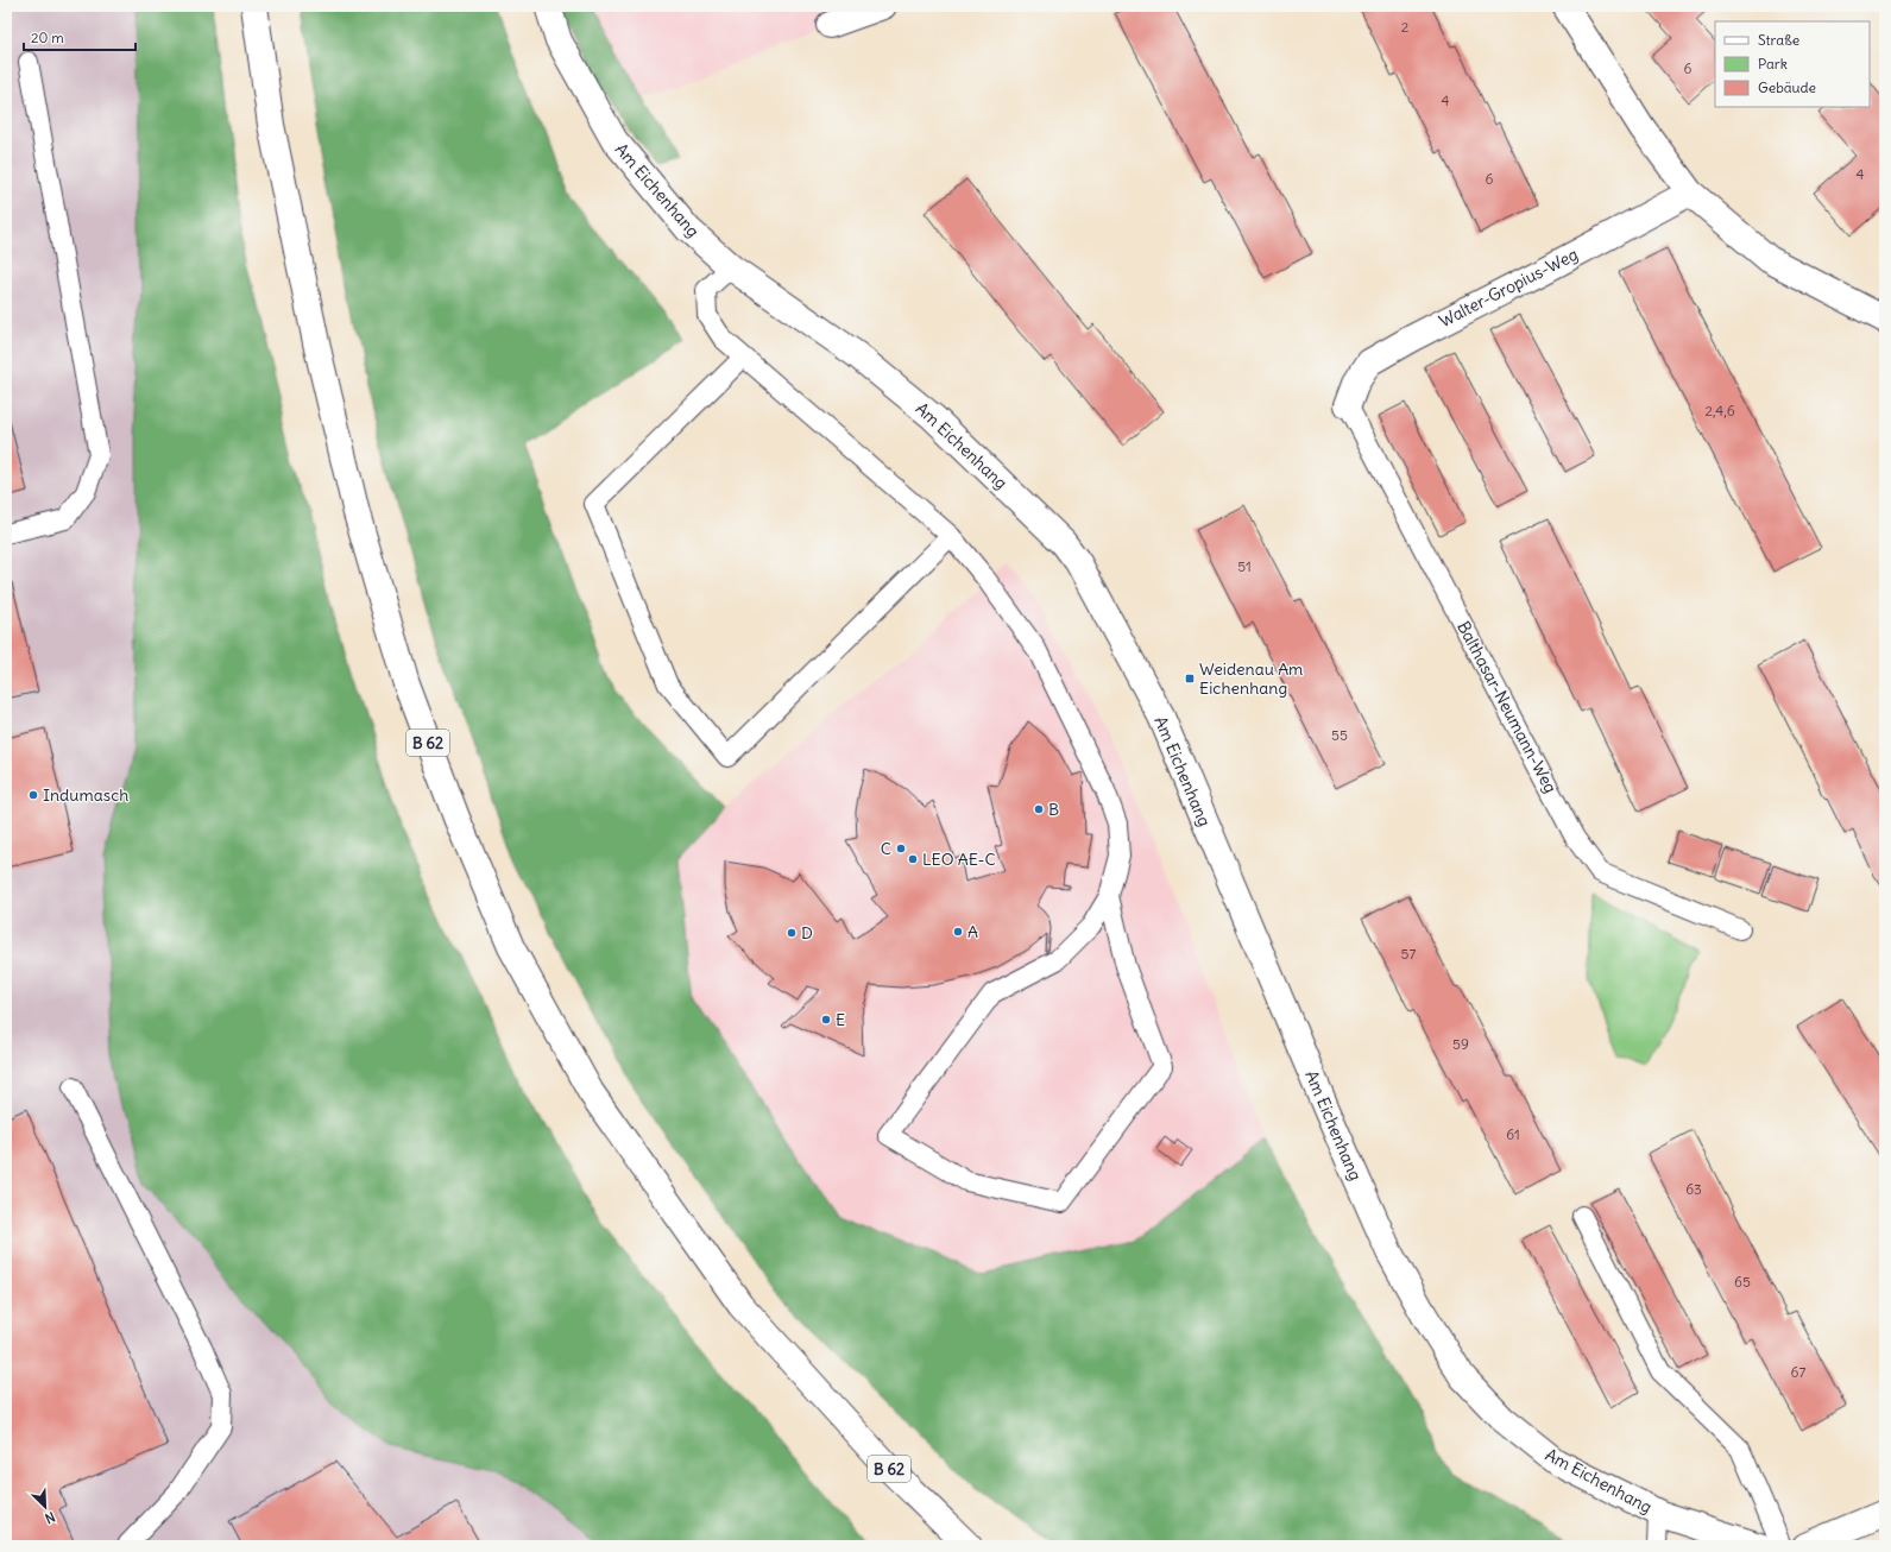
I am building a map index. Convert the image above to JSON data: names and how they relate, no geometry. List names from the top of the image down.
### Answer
{
  "streets": {
    "street": ["Am Eichenhang", "Walter-Gropius-Weg", "B 62"],
    "lane": ["Balthasar-Neumann-Weg"]
  },
  "crossings": [
    ["Walter-Gropius-Weg", "Balthasar-Neumann-Weg"]
  ],
  "places": {
    "transit": ["Weidenau Am Eichenhang"],
    "other": [
      "Indumasch",
      "B",
      "C",
      "LEO AE-C",
      "A",
      "D",
      "E"
    ]
  },
  "house_numbers": [
    "2",
    "6",
    "4",
    "4",
    "6",
    "2,4,6",
    "51",
    "55",
    "57",
    "59",
    "61",
    "63",
    "65",
    "67"
  ],
  "legend": ["Straße", "Park", "Gebäude"],
  "scale_bar": "20 m",
  "north": "bottom right"
}
